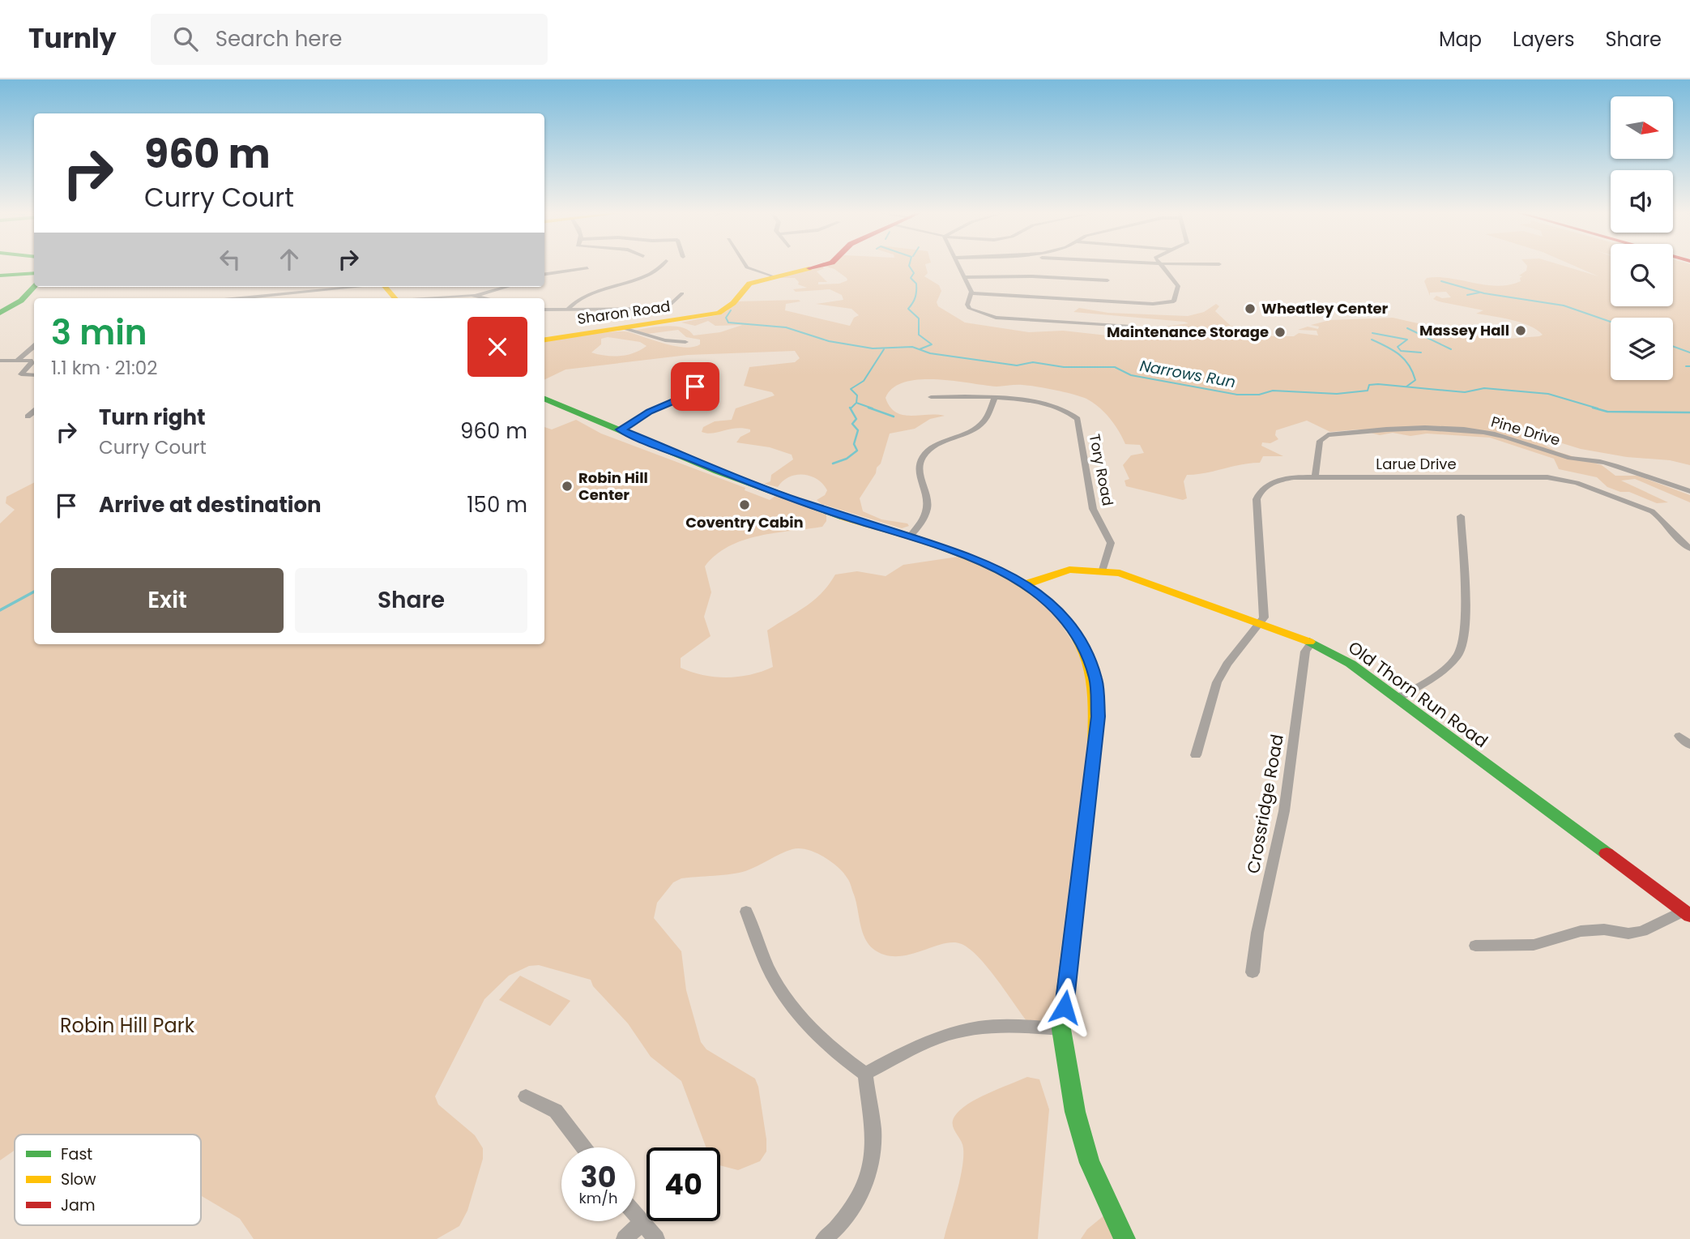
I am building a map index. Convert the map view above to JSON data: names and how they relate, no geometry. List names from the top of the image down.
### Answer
{
  "streets": {
    "street": [
      "Sharon Road",
      "Pine Drive",
      "Larue Drive",
      "Tory Road",
      "Old Thorn Run Road",
      "Crossridge Road"
    ]
  },
  "crossings": [
    ["Pine Drive", "Larue Drive"],
    ["Larue Drive", "Old Thorn Run Road"],
    ["Tory Road", "Old Thorn Run Road"],
    ["Old Thorn Run Road", "Crossridge Road"]
  ],
  "water": ["Narrows Run"],
  "parks": ["Robin Hill Park"],
  "places": [
    "Wheatley Center",
    "Massey Hall",
    "Maintenance Storage",
    "Robin Hill Center",
    "Coventry Cabin"
  ],
  "legend": ["Fast", "Slow", "Jam"],
  "north": "right",
  "page": {
    "header": "Turnly",
    "search": "Search here",
    "nav": ["Map", "Layers", "Share"],
    "turn": ["960 m", "Curry Court"],
    "heading": ["3 min", "1.1 km · 21:02"],
    "list": [
      {
        "name": "Turn right",
        "note": "Curry Court",
        "value": "960 m"
      },
      {
        "name": "Arrive at destination",
        "value": "150 m"
      }
    ],
    "buttons": ["Exit", "Share"],
    "speed": "30 km/h",
    "limit": "40"
  }
}
